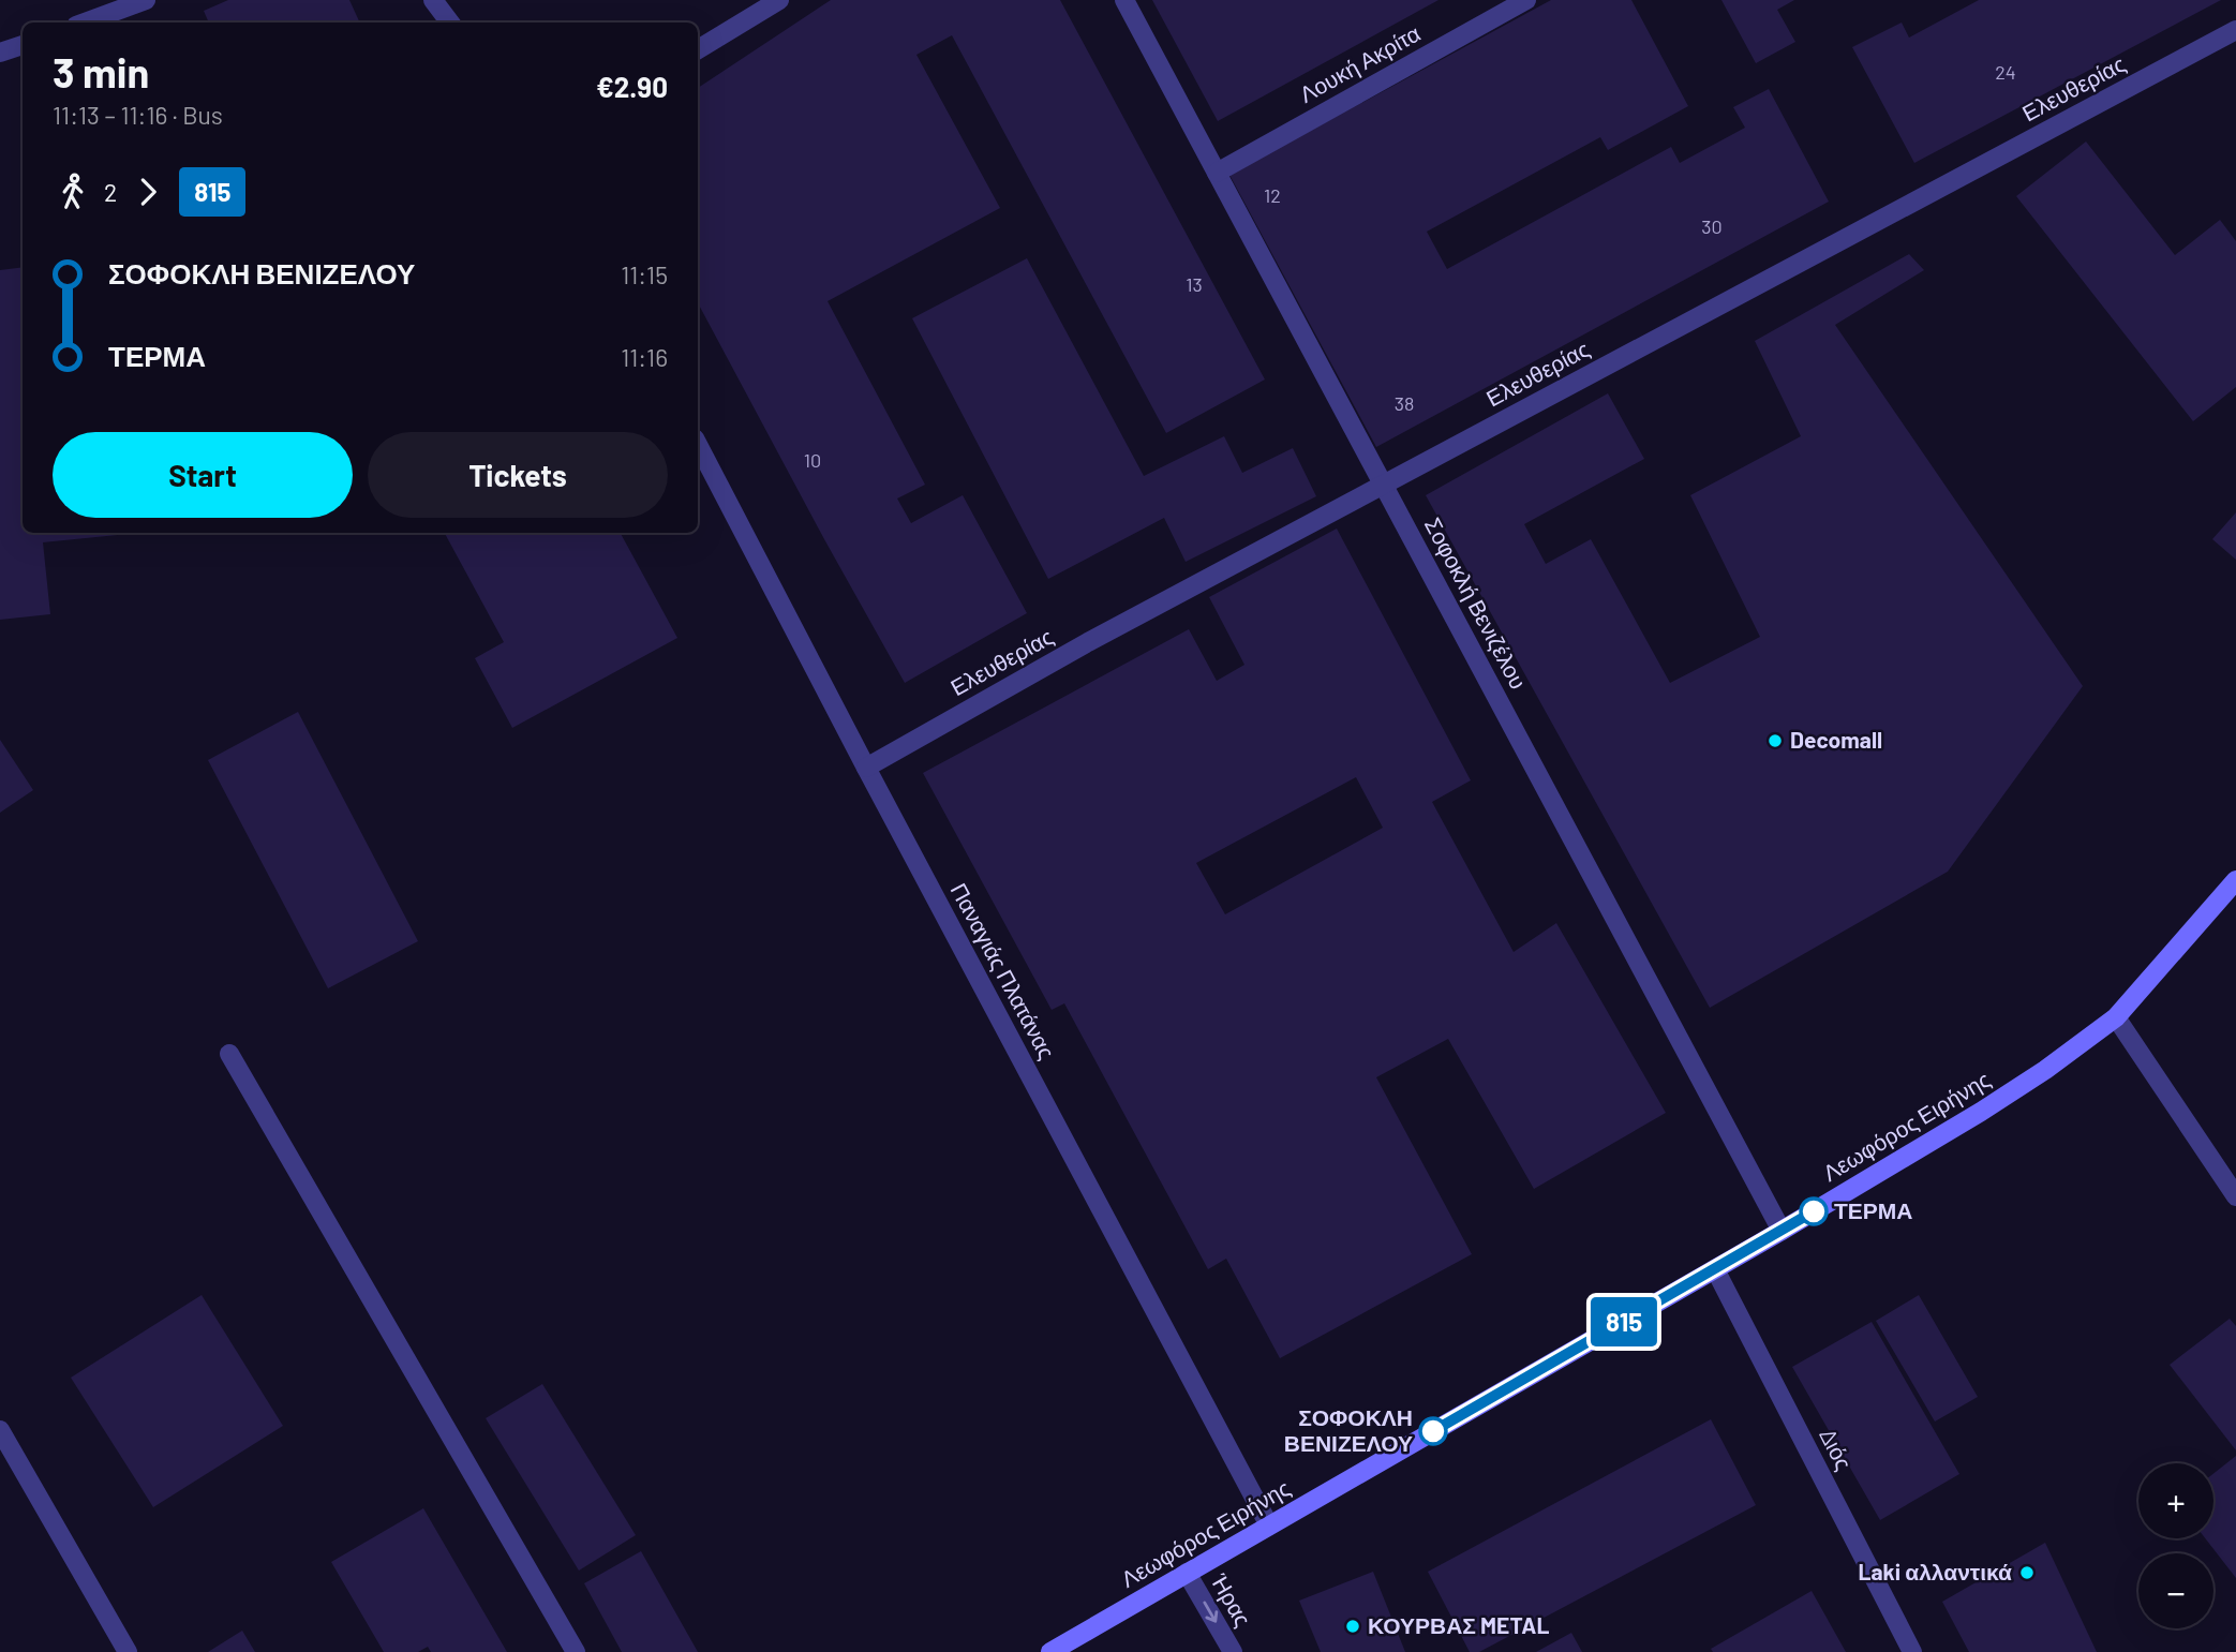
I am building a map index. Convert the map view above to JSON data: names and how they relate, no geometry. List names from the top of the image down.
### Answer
{
  "streets": {
    "street": [
      "Λουκή Ακρίτα",
      "Ελευθερίας",
      "Σοφοκλή Βενιζέλου",
      "Παναγιάς Πλατάνας",
      "Λεωφόρος Ειρήνης",
      "Διός",
      "Ήρας"
    ]
  },
  "crossings": [
    ["Λουκή Ακρίτα", "Σοφοκλή Βενιζέλου"],
    ["Ελευθερίας", "Σοφοκλή Βενιζέλου"],
    ["Ελευθερίας", "Παναγιάς Πλατάνας"],
    ["Σοφοκλή Βενιζέλου", "Λεωφόρος Ειρήνης"],
    ["Παναγιάς Πλατάνας", "Λεωφόρος Ειρήνης"],
    ["Λεωφόρος Ειρήνης", "Διός"],
    ["Λεωφόρος Ειρήνης", "Ήρας"]
  ],
  "one_way": ["Ήρας"],
  "places": [
    "Decomall",
    "ΤΕΡΜΑ",
    "ΣΟΦΟΚΛΗ ΒΕΝΙΖΕΛΟΥ",
    "Laki αλλαντικά",
    "ΚΟΥΡΒΑΣ METAL"
  ],
  "lines": ["bus line 815"],
  "house_numbers": [
    "24",
    "12",
    "30",
    "13",
    "38",
    "10"
  ],
  "page": {
    "on_map": "815",
    "heading": ["3 min", "11:13 – 11:16 · Bus", "€2.90"],
    "legs": ["2", "815"],
    "list": [
      {
        "name": "ΣΟΦΟΚΛΗ ΒΕΝΙΖΕΛΟΥ",
        "value": "11:15"
      },
      {
        "name": "ΤΕΡΜΑ",
        "value": "11:16"
      }
    ],
    "buttons": ["Start", "Tickets"],
    "map_buttons": ["+", "−"]
  }
}
